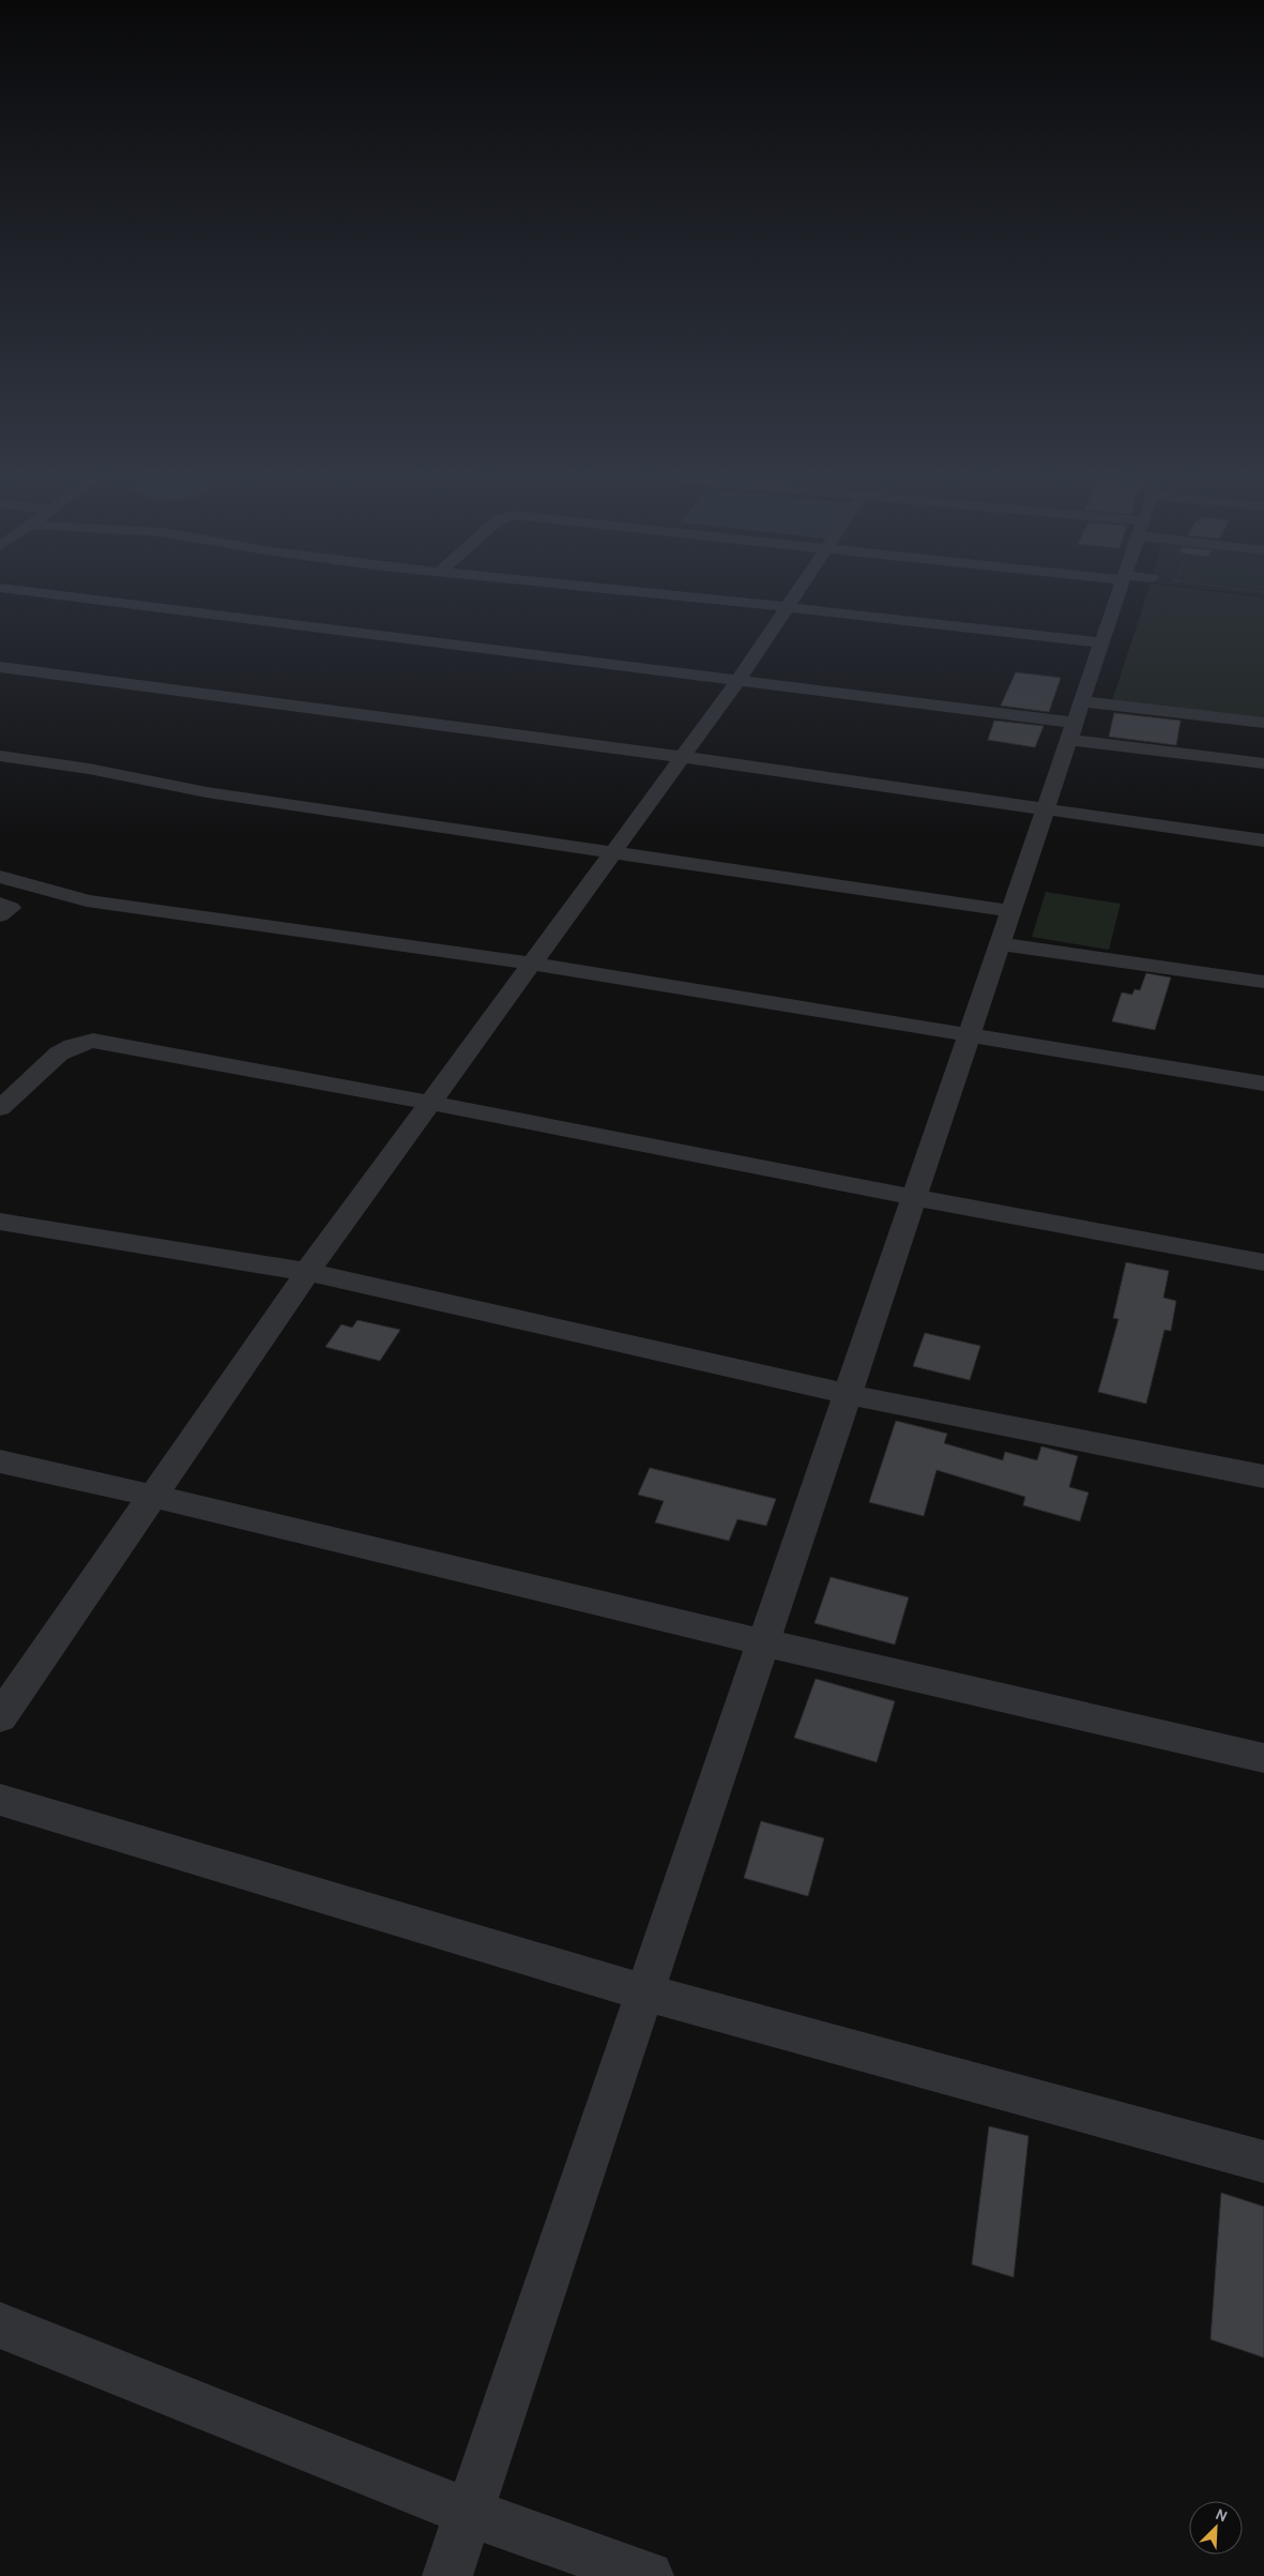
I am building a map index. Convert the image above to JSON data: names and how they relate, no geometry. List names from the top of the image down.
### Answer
{
  "north": "top right"
}
